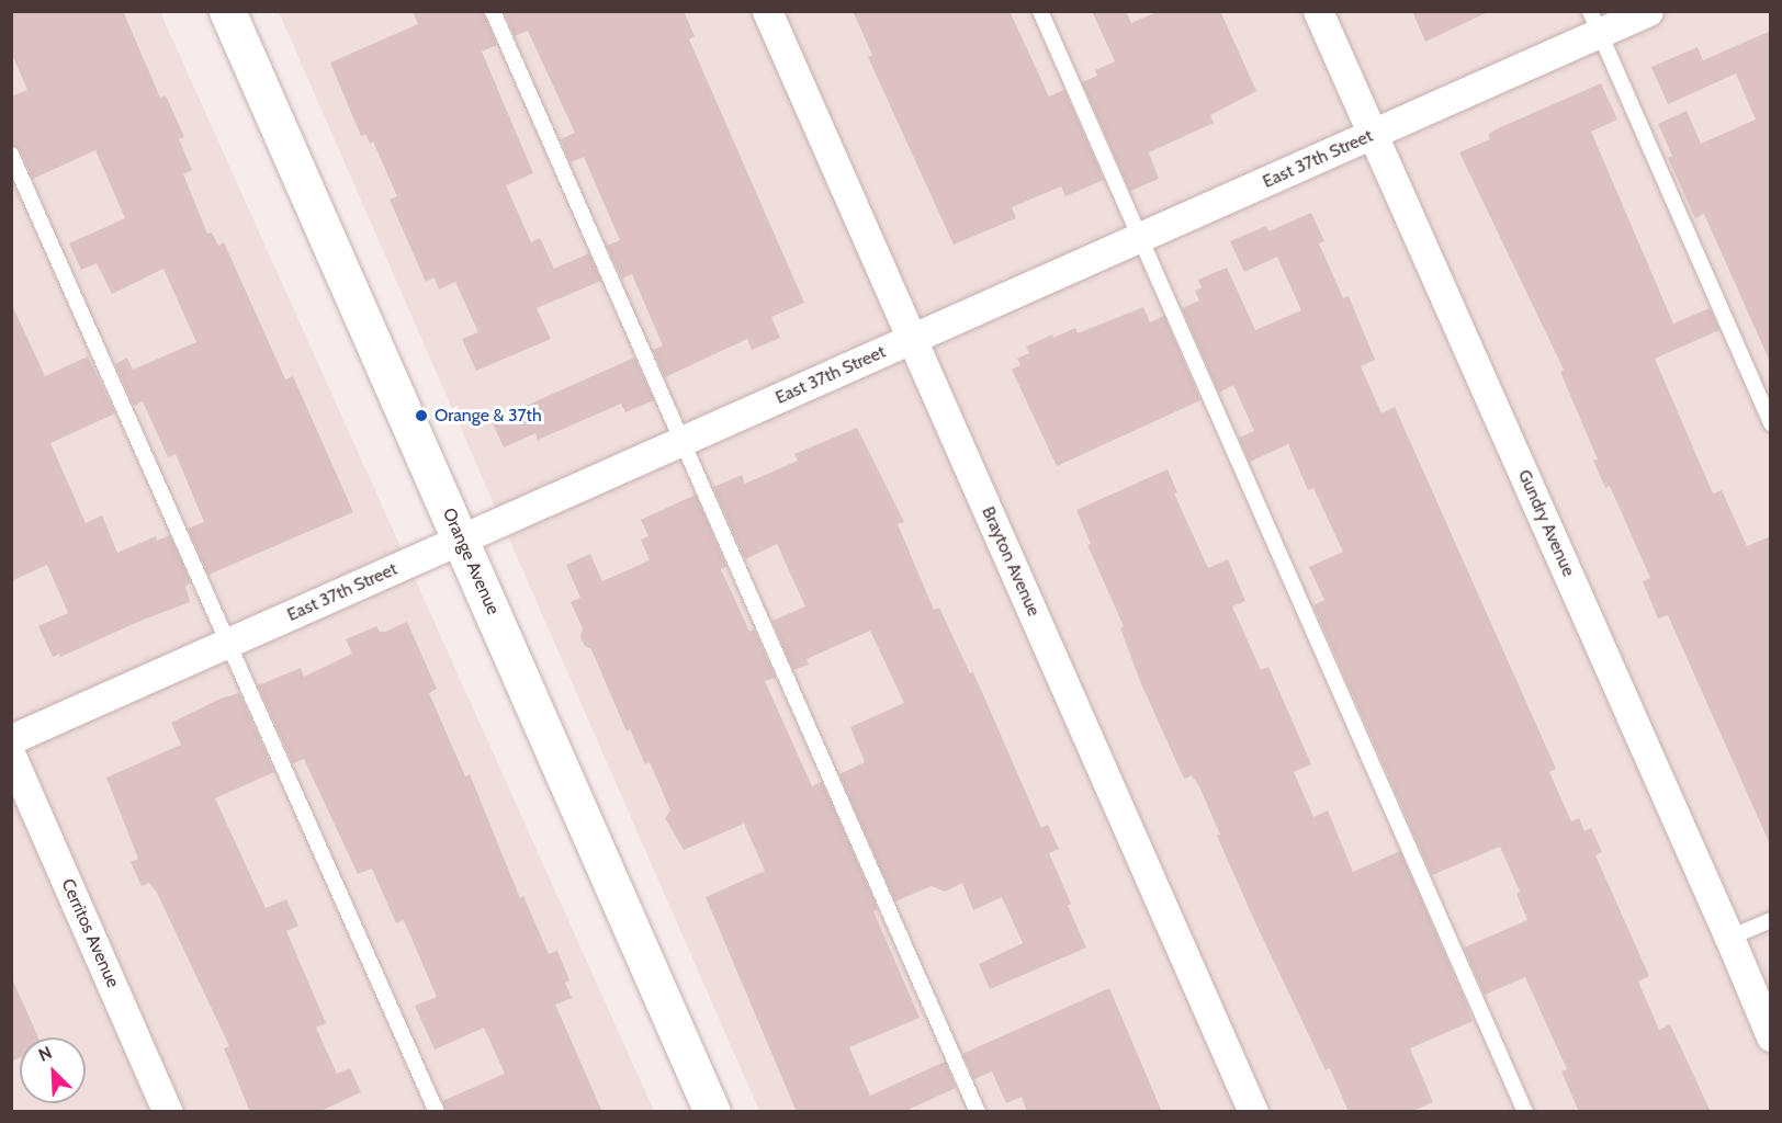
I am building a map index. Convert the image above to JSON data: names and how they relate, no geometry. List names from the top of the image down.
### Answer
{
  "streets": {
    "street": [
      "East 37th Street",
      "Gundry Avenue",
      "Orange Avenue",
      "Brayton Avenue",
      "Cerritos Avenue"
    ]
  },
  "crossings": [
    ["East 37th Street", "Gundry Avenue"],
    ["East 37th Street", "Orange Avenue"],
    ["East 37th Street", "Brayton Avenue"]
  ],
  "places": ["Orange & 37th"],
  "north": "top left"
}
